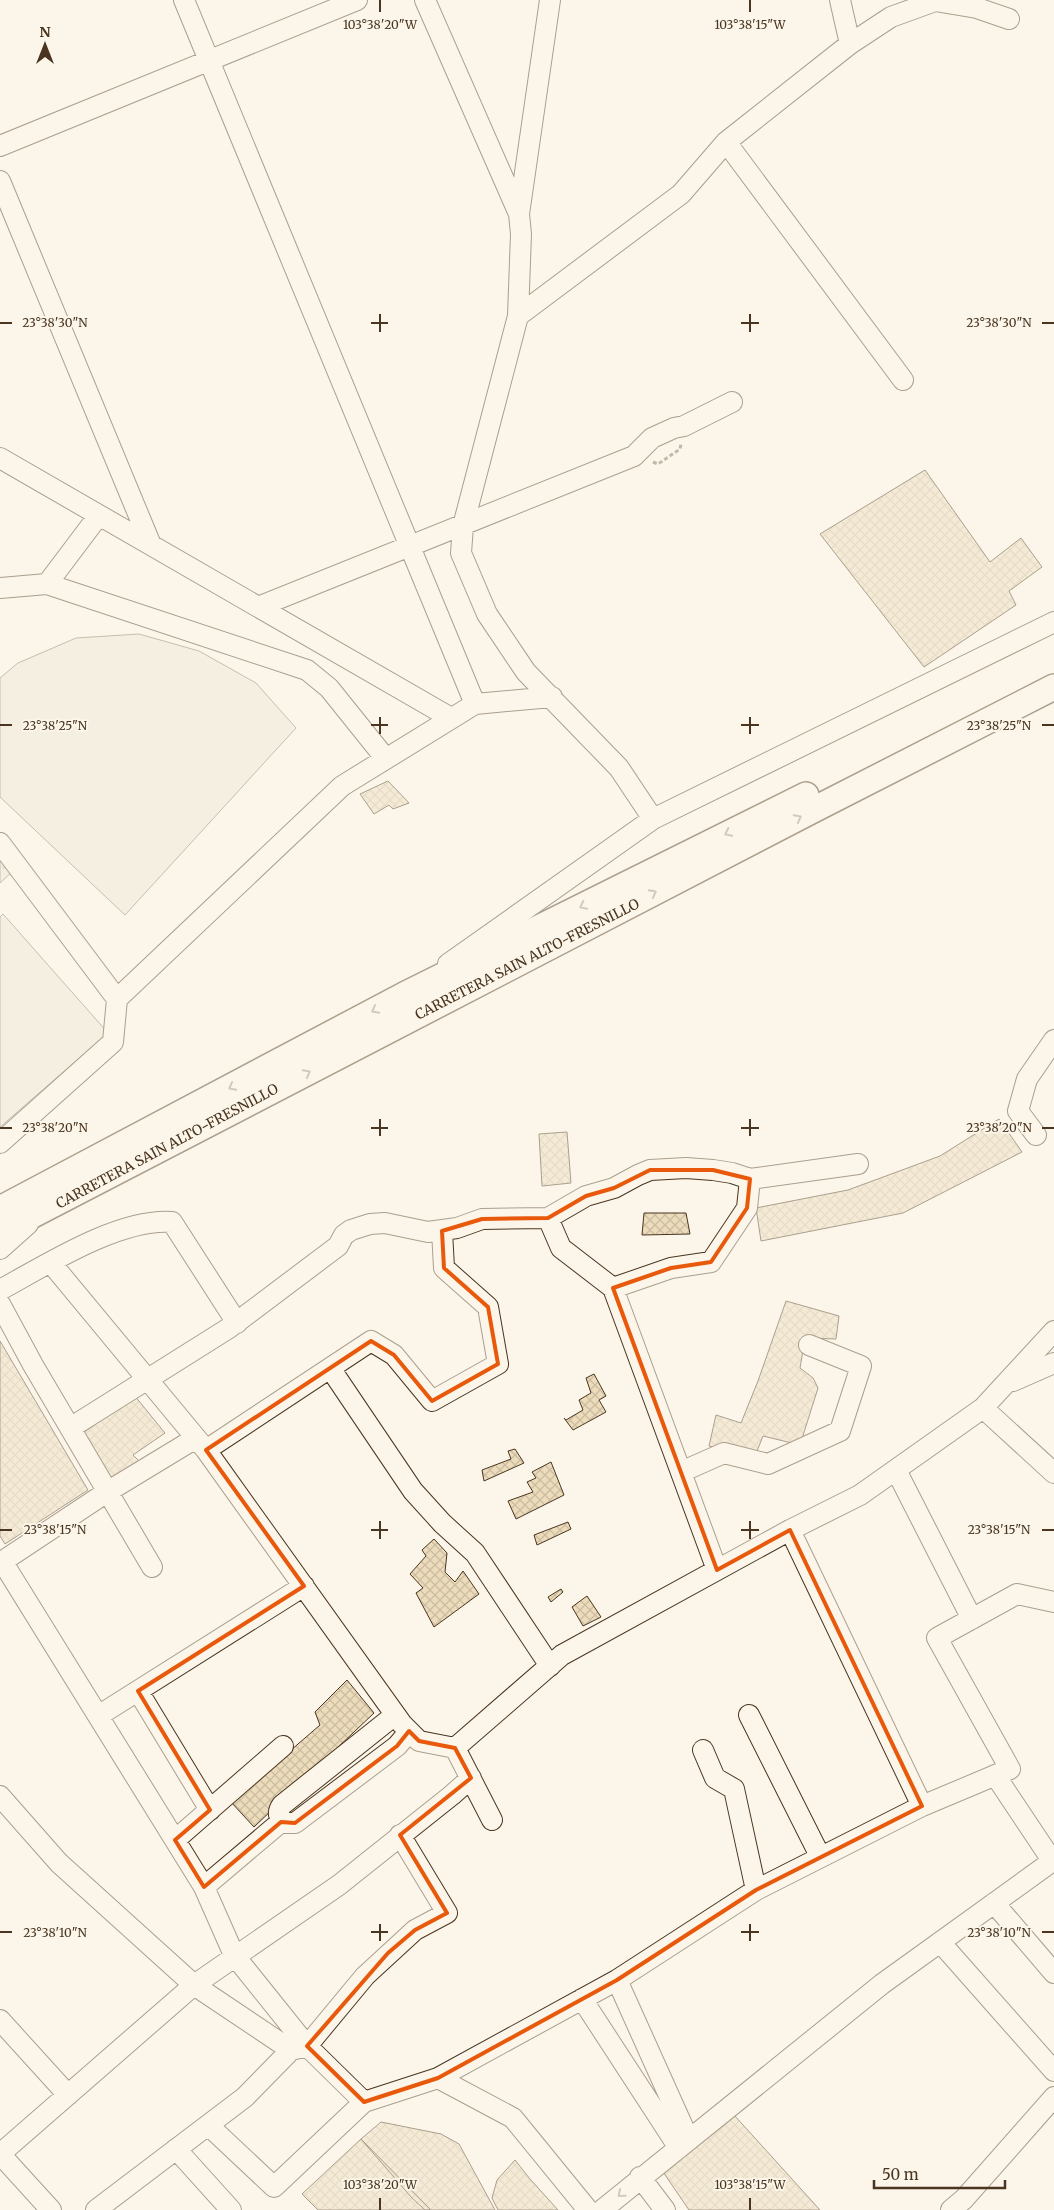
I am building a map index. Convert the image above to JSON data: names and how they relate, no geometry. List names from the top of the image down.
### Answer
{
  "streets": {
    "main road": ["CARRETERA SAIN ALTO-FRESNILLO"]
  },
  "scale_bar": "50 m",
  "north": "top",
  "coordinates": [
    "103°38'20\"W",
    "103°38'15\"W",
    "23°38'30\"N",
    "23°38'25\"N",
    "23°38'20\"N",
    "23°38'15\"N",
    "23°38'10\"N"
  ]
}
